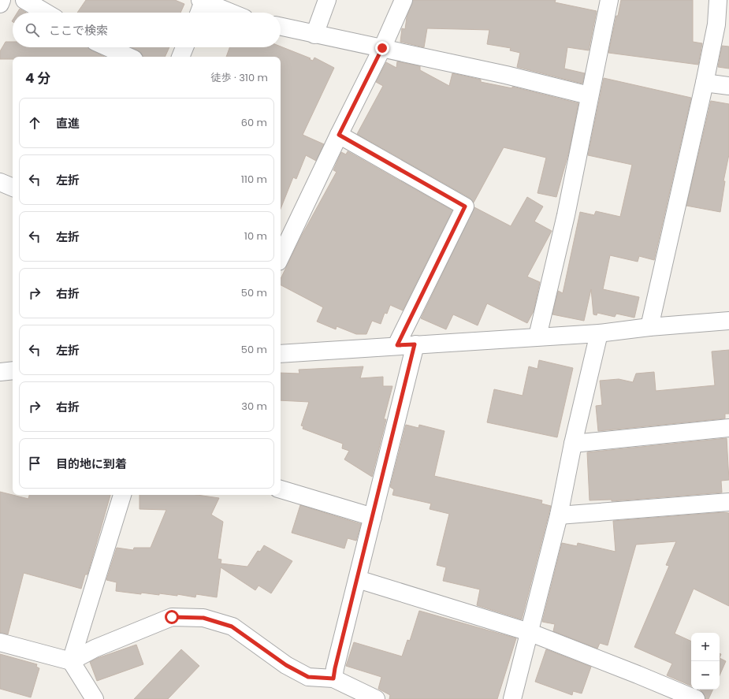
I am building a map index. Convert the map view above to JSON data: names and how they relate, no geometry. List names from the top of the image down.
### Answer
{
  "page": {
    "search": "ここで検索",
    "heading": ["4 分", "徒歩 · 310 m"],
    "list": [
      ["直進", "60 m"],
      ["左折", "110 m"],
      ["左折", "10 m"],
      ["右折", "50 m"],
      ["左折", "50 m"],
      ["右折", "30 m"],
      "目的地に到着"
    ],
    "map_buttons": ["+", "−"]
  }
}
